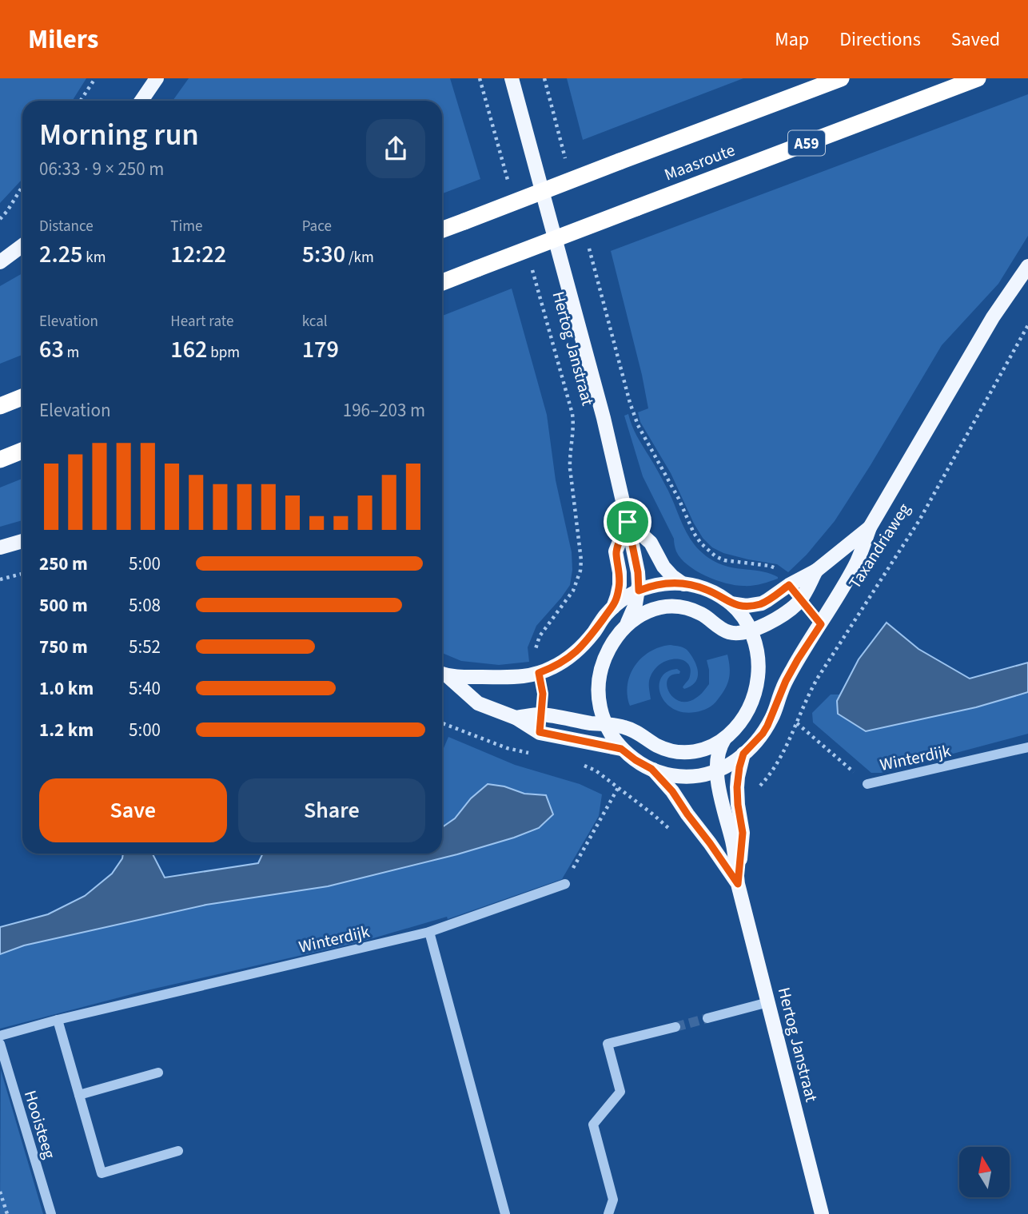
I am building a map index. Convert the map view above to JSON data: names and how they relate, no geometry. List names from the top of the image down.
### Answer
{
  "streets": {
    "highway": ["A59", "Maasroute"],
    "main road": ["Hertog Janstraat", "Taxandriaweg"],
    "street": ["Winterdijk", "Hooisteeg"]
  },
  "crossings": [
    ["Hertog Janstraat", "Taxandriaweg"],
    ["Taxandriaweg", "Winterdijk"]
  ],
  "north": "top",
  "page": {
    "header": "Milers",
    "nav": ["Map", "Directions", "Saved"],
    "heading": ["Morning run", "06:33 · 9 × 250 m"],
    "stats": [
      ["Distance", "2.25 km"],
      ["Time", "12:22"],
      ["Pace", "5:30 /km"],
      ["Elevation", "63 m"],
      ["Heart rate", "162 bpm"],
      ["kcal", "179"]
    ],
    "chart": ["Elevation", "196–203 m"],
    "list": [
      {
        "name": "250 m",
        "note": "5:00"
      },
      {
        "name": "500 m",
        "note": "5:08"
      },
      {
        "name": "750 m",
        "note": "5:52"
      },
      {
        "name": "1.0 km",
        "note": "5:40"
      },
      {
        "name": "1.2 km",
        "note": "5:00"
      }
    ],
    "buttons": ["Save", "Share"]
  }
}
